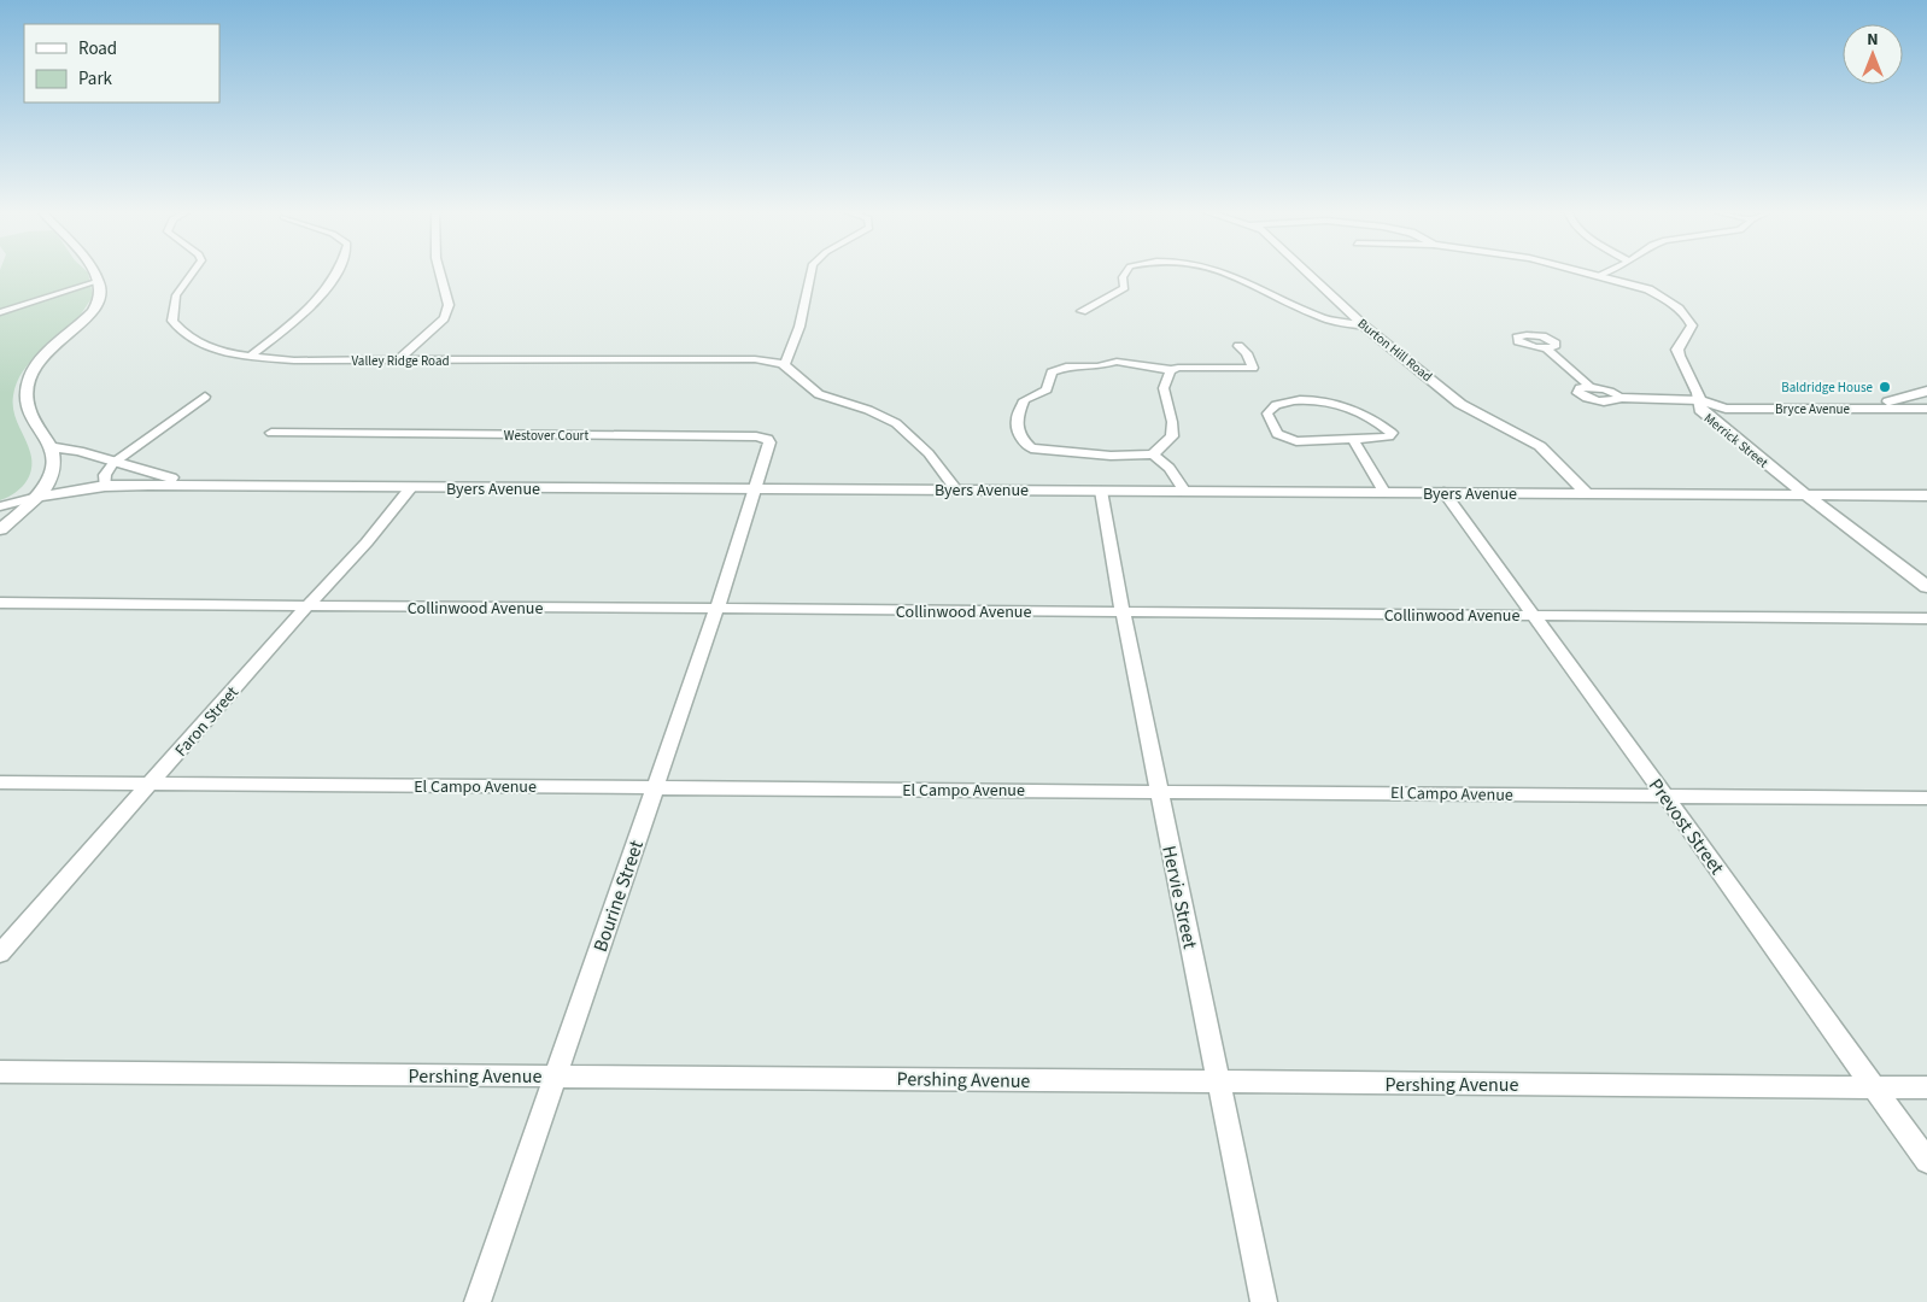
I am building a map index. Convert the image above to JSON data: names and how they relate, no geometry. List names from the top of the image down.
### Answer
{
  "streets": {
    "street": [
      "Burton Hill Road",
      "Valley Ridge Road",
      "Bryce Avenue",
      "Westover Court",
      "Merrick Street",
      "Byers Avenue",
      "Collinwood Avenue",
      "Faron Street",
      "El Campo Avenue",
      "Prevost Street",
      "Bourine Street",
      "Hervie Street",
      "Pershing Avenue"
    ]
  },
  "crossings": [
    ["Burton Hill Road", "Byers Avenue"],
    ["Bryce Avenue", "Merrick Street"],
    ["Westover Court", "Byers Avenue"],
    ["Westover Court", "Bourine Street"],
    ["Merrick Street", "Byers Avenue"],
    ["Byers Avenue", "Faron Street"],
    ["Byers Avenue", "Prevost Street"],
    ["Byers Avenue", "Bourine Street"],
    ["Byers Avenue", "Hervie Street"],
    ["Collinwood Avenue", "Faron Street"],
    ["Collinwood Avenue", "Prevost Street"],
    ["Collinwood Avenue", "Bourine Street"],
    ["Collinwood Avenue", "Hervie Street"],
    ["Faron Street", "El Campo Avenue"],
    ["El Campo Avenue", "Prevost Street"],
    ["El Campo Avenue", "Bourine Street"],
    ["El Campo Avenue", "Hervie Street"],
    ["Prevost Street", "Pershing Avenue"],
    ["Bourine Street", "Pershing Avenue"],
    ["Hervie Street", "Pershing Avenue"]
  ],
  "places": ["Baldridge House"],
  "legend": ["Road", "Park"],
  "north": "top"
}
